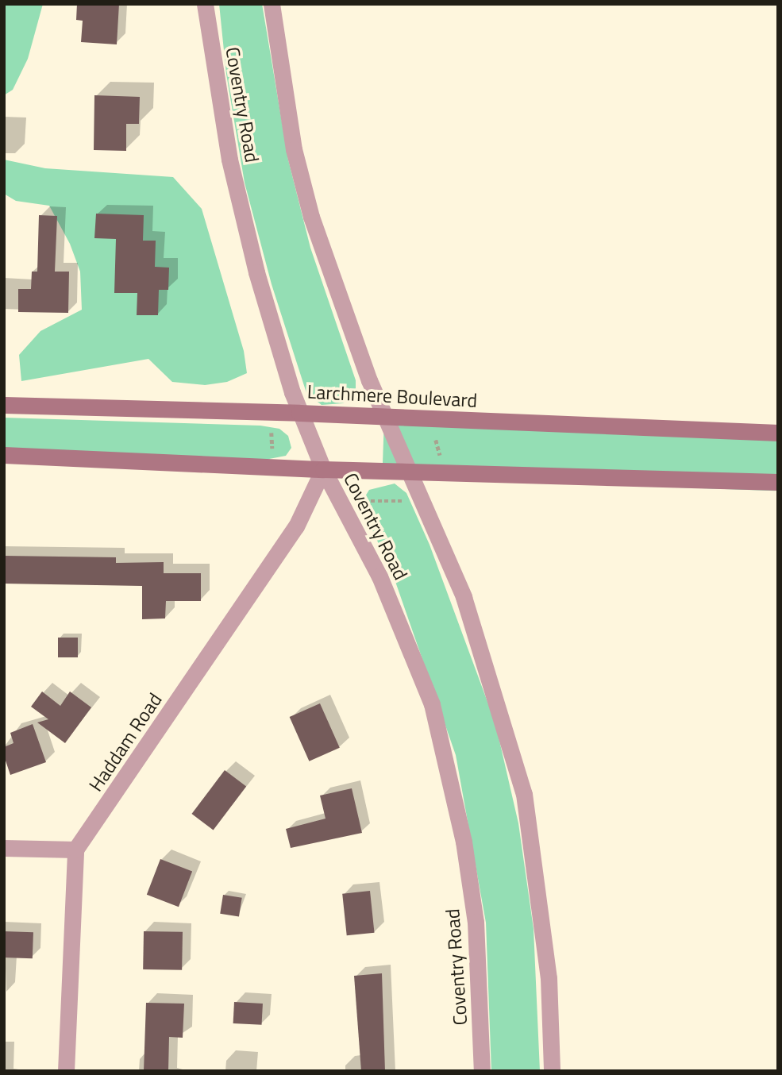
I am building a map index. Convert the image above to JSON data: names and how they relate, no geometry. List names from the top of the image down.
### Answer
{
  "streets": {
    "main road": ["Larchmere Boulevard"],
    "street": ["Coventry Road", "Haddam Road"]
  },
  "crossings": [
    ["Coventry Road", "Larchmere Boulevard"],
    ["Coventry Road", "Haddam Road"]
  ]
}
